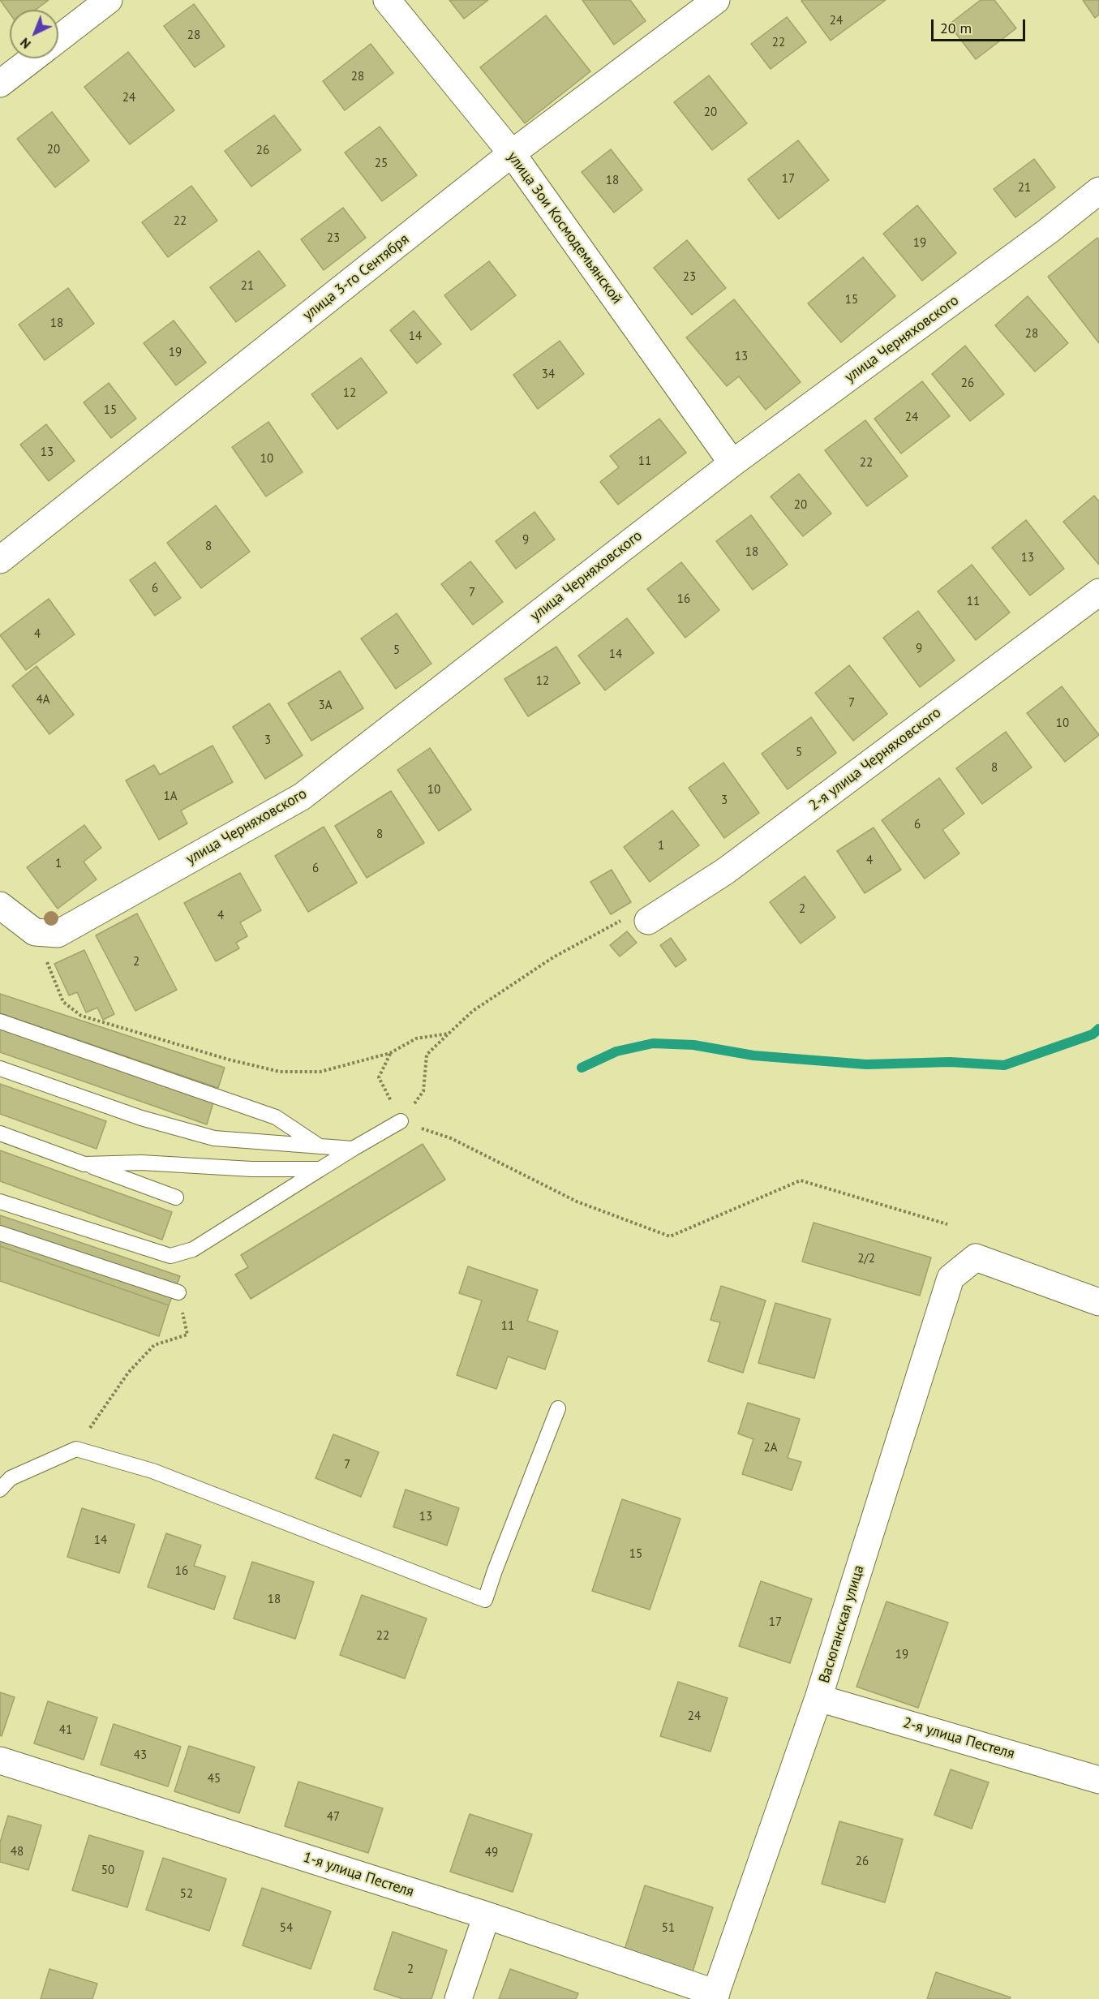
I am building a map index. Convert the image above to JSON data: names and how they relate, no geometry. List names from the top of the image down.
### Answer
{
  "streets": {
    "street": [
      "улица Зои Космодемьянской",
      "улица 3-го Сентября",
      "улица Черняховского",
      "2-я улица Черняховского",
      "Васюганская улица",
      "2-я улица Пестеля",
      "1-я улица Пестеля"
    ]
  },
  "crossings": [
    ["улица Зои Космодемьянской", "улица 3-го Сентября"],
    ["улица Зои Космодемьянской", "улица Черняховского"],
    ["Васюганская улица", "2-я улица Пестеля"],
    ["Васюганская улица", "1-я улица Пестеля"]
  ],
  "house_numbers": [
    "24",
    "28",
    "22",
    "28",
    "24",
    "20",
    "20",
    "26",
    "25",
    "17",
    "18",
    "21",
    "22",
    "23",
    "19",
    "23",
    "21",
    "15",
    "18",
    "28",
    "14",
    "19",
    "13",
    "34",
    "26",
    "12",
    "15",
    "24",
    "13",
    "10",
    "11",
    "22",
    "20",
    "9",
    "8",
    "18",
    "13",
    "6",
    "7",
    "16",
    "11",
    "4",
    "9",
    "5",
    "14",
    "12",
    "4А",
    "7",
    "3А",
    "10",
    "3",
    "5",
    "8",
    "10",
    "1А",
    "3",
    "6",
    "8",
    "1",
    "4",
    "1",
    "6",
    "2",
    "4",
    "2",
    "2/2",
    "11",
    "2А",
    "7",
    "13",
    "14",
    "15",
    "16",
    "18",
    "17",
    "22",
    "19",
    "24",
    "41",
    "43",
    "45",
    "47",
    "48",
    "49",
    "26",
    "50",
    "52",
    "54",
    "51",
    "2"
  ],
  "scale_bar": "20 m",
  "north": "bottom left"
}
